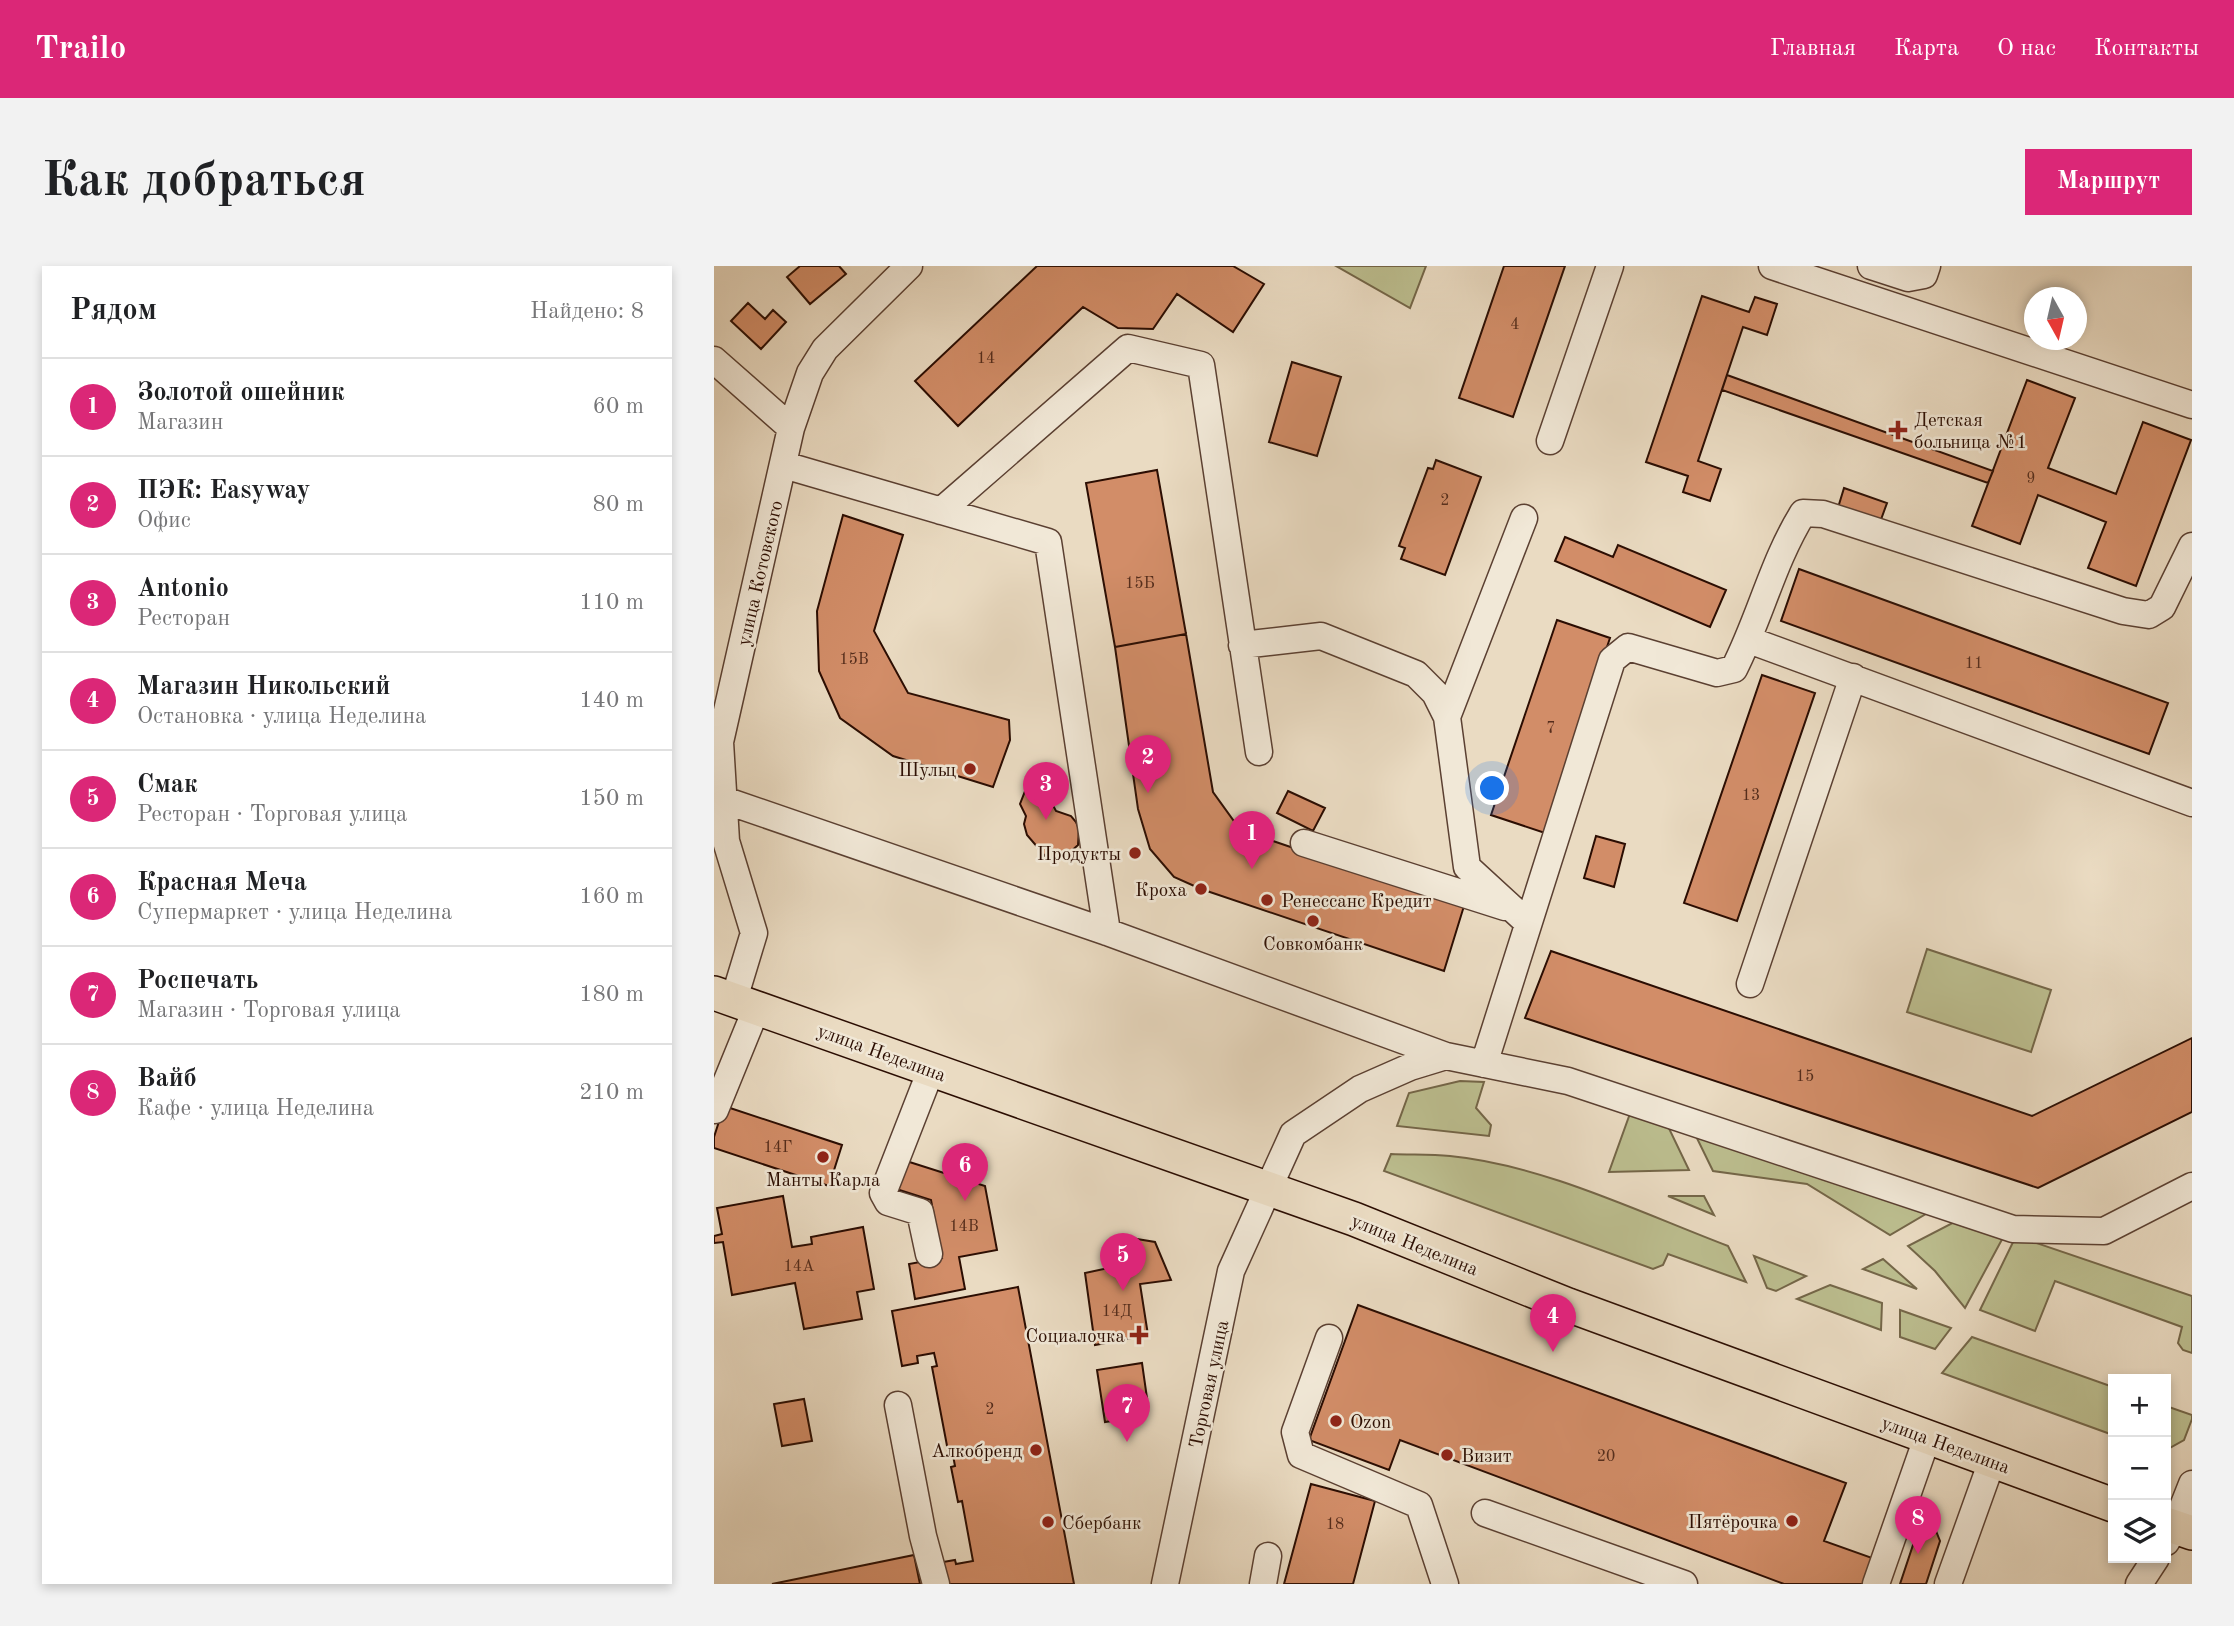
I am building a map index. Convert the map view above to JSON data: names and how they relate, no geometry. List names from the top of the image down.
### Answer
{
  "streets": {
    "main road": ["улица Неделина"],
    "street": ["улица Котовского", "Торговая улица"]
  },
  "crossings": [
    ["улица Котовского", "улица Неделина"],
    ["улица Неделина", "Торговая улица"]
  ],
  "places": {
    "health": ["Детская больница №1", "Социалочка"],
    "other": [
      "Шульц",
      "Продукты",
      "Кроха",
      "Ренессанс Кредит",
      "Совкомбанк",
      "Манты Карла",
      "Ozon",
      "Алкобренд",
      "Визит",
      "Пятёрочка",
      "Сбербанк"
    ]
  },
  "house_numbers": [
    "4",
    "14",
    "9",
    "2",
    "15Б",
    "15В",
    "11",
    "7",
    "13",
    "15",
    "14Г",
    "14В",
    "14А",
    "14Д",
    "2",
    "20",
    "18"
  ],
  "north": "bottom",
  "page": {
    "header": "Trailo",
    "nav": [
      "Главная",
      "Карта",
      "О нас",
      "Контакты"
    ],
    "buttons": "Маршрут",
    "title": "Как добраться",
    "heading": ["Рядом", "Найдено: 8"],
    "list": [
      {
        "mark": "1",
        "name": "Золотой ошейник",
        "note": "Магазин",
        "value": "60 m"
      },
      {
        "mark": "2",
        "name": "ПЭК: Easyway",
        "note": "Офис",
        "value": "80 m"
      },
      {
        "mark": "3",
        "name": "Antonio",
        "note": "Ресторан",
        "value": "110 m"
      },
      {
        "mark": "4",
        "name": "Магазин Никольский",
        "note": "Остановка · улица Неделина",
        "value": "140 m"
      },
      {
        "mark": "5",
        "name": "Смак",
        "note": "Ресторан · Торговая улица",
        "value": "150 m"
      },
      {
        "mark": "6",
        "name": "Красная Меча",
        "note": "Супермаркет · улица Неделина",
        "value": "160 m"
      },
      {
        "mark": "7",
        "name": "Роспечать",
        "note": "Магазин · Торговая улица",
        "value": "180 m"
      },
      {
        "mark": "8",
        "name": "Вайб",
        "note": "Кафе · улица Неделина",
        "value": "210 m"
      }
    ],
    "pins": [
      "2",
      "3",
      "1",
      "6",
      "5",
      "4",
      "7",
      "8"
    ],
    "map_buttons": ["+", "−"]
  }
}
